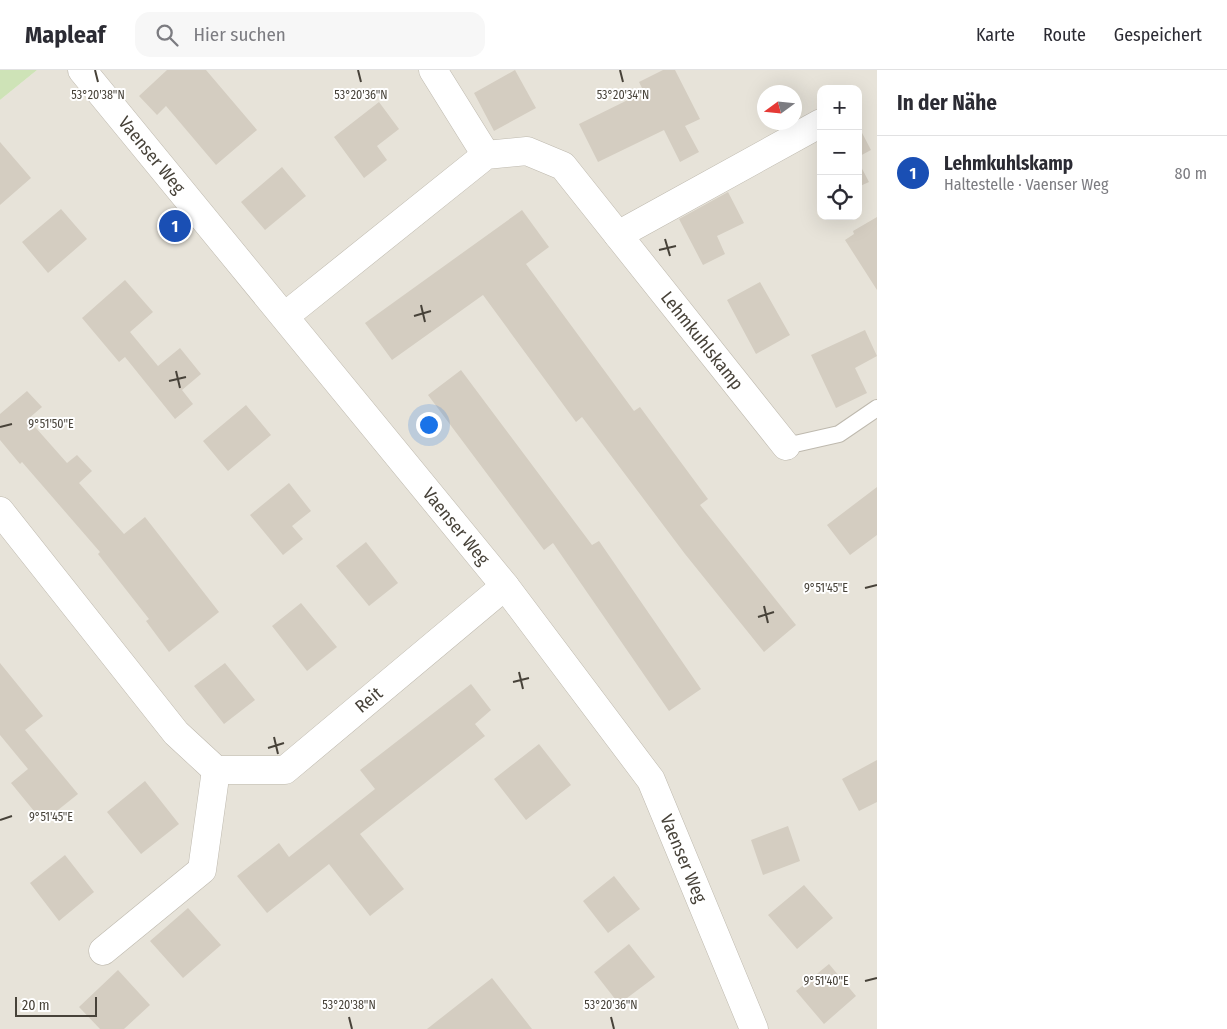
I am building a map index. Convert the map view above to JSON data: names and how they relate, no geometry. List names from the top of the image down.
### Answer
{
  "streets": {
    "street": ["Vaenser Weg", "Lehmkuhlskamp", "Reit"]
  },
  "crossings": [
    ["Vaenser Weg", "Reit"]
  ],
  "scale_bar": "20 m",
  "north": "left",
  "page": {
    "header": "Mapleaf",
    "search": "Hier suchen",
    "nav": ["Karte", "Route", "Gespeichert"],
    "heading": "In der Nähe",
    "map_buttons": ["+", "−"],
    "list": [
      {
        "mark": "1",
        "name": "Lehmkuhlskamp",
        "note": "Haltestelle · Vaenser Weg",
        "value": "80 m"
      }
    ],
    "pins": "1",
    "scale": "20 m"
  },
  "coordinates": [
    "53°20'38\"N",
    "53°20'36\"N",
    "53°20'34\"N",
    "9°51'50\"E",
    "9°51'45\"E",
    "9°51'40\"E"
  ]
}
